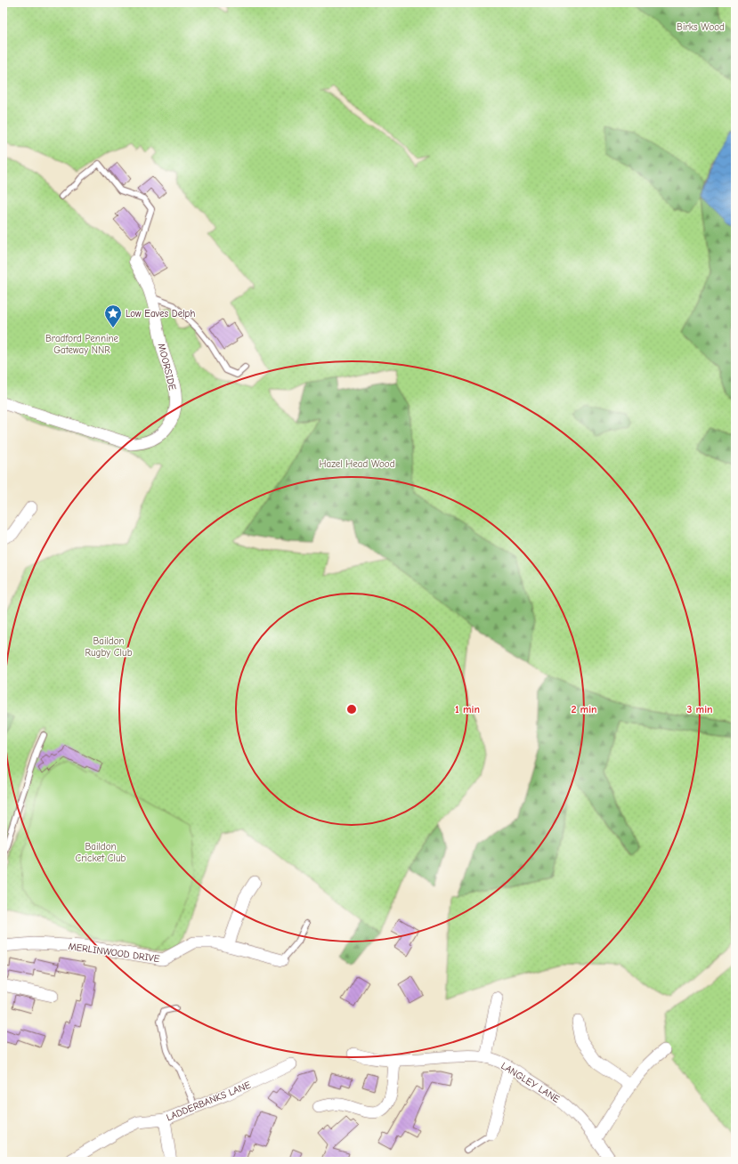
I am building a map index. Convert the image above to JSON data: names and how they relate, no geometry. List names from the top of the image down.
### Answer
{
  "streets": {
    "street": [
      "MOORSIDE",
      "MERLINWOOD DRIVE",
      "LANGLEY LANE",
      "LADDERBANKS LANE"
    ]
  },
  "parks": [
    "Birks Wood",
    "Bradford Pennine Gateway NNR",
    "Hazel Head Wood",
    "Baildon Rugby Club",
    "Baildon Cricket Club"
  ],
  "places": {
    "place": ["Low Eaves Delph"]
  },
  "rings": ["1 min", "2 min", "3 min"]
}
